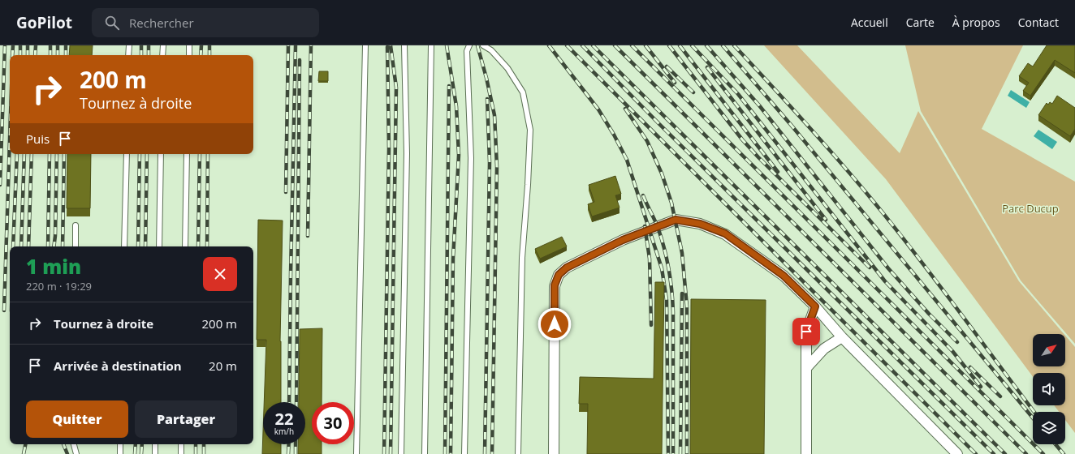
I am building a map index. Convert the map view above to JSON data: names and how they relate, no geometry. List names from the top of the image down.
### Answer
{
  "parks": ["Parc Ducup"],
  "north": "top right",
  "page": {
    "header": "GoPilot",
    "search": "Rechercher",
    "nav": [
      "Accueil",
      "Carte",
      "À propos",
      "Contact"
    ],
    "turn": ["200 m", "Tournez à droite"],
    "then": "Puis",
    "heading": ["1 min", "220 m · 19:29"],
    "list": [
      {
        "name": "Tournez à droite",
        "value": "200 m"
      },
      {
        "name": "Arrivée à destination",
        "value": "20 m"
      }
    ],
    "buttons": ["Quitter", "Partager"],
    "speed": "22 km/h",
    "limit": "30"
  }
}
